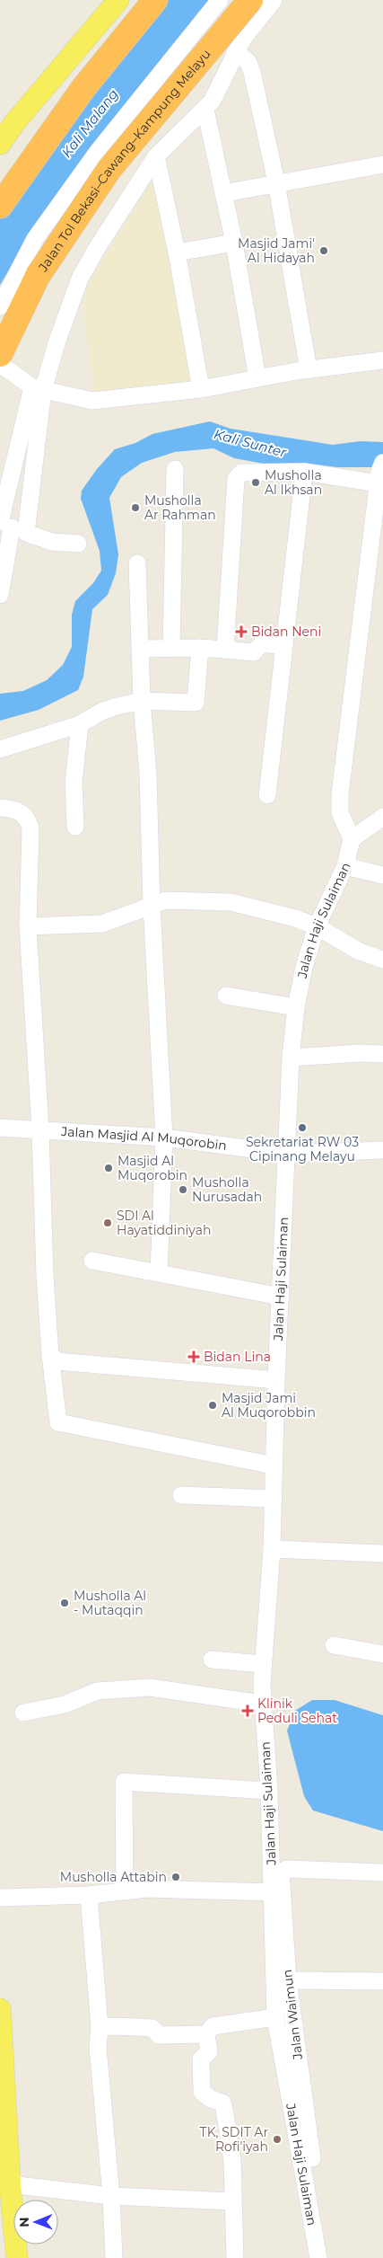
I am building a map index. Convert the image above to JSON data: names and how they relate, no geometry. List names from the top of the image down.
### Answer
{
  "streets": {
    "highway": ["Jalan Tol Bekasi–Cawang–Kampung Melayu"],
    "street": ["Jalan Haji Sulaiman", "Jalan Masjid Al Muqorobin", "Jalan Waimun"]
  },
  "crossings": [
    ["Jalan Haji Sulaiman", "Jalan Masjid Al Muqorobin"]
  ],
  "water": ["Kali Malang", "Kali Sunter"],
  "places": {
    "other": [
      "Masjid Jami' Al Hidayah",
      "Musholla Al Ikhsan",
      "Musholla Ar Rahman",
      "Sekretariat RW 03 Cipinang Melayu",
      "Masjid Al Muqorobin",
      "Musholla Nurusadah",
      "SDI Al Hayatiddiniyah",
      "Masjid Jami Al Muqorobbin",
      "Musholla Al - Mutaqqin",
      "Musholla Attabin",
      "TK, SDIT Ar Rofi'iyah"
    ],
    "health": ["Bidan Neni", "Bidan Lina", "Klinik Peduli Sehat"]
  },
  "north": "left"
}
